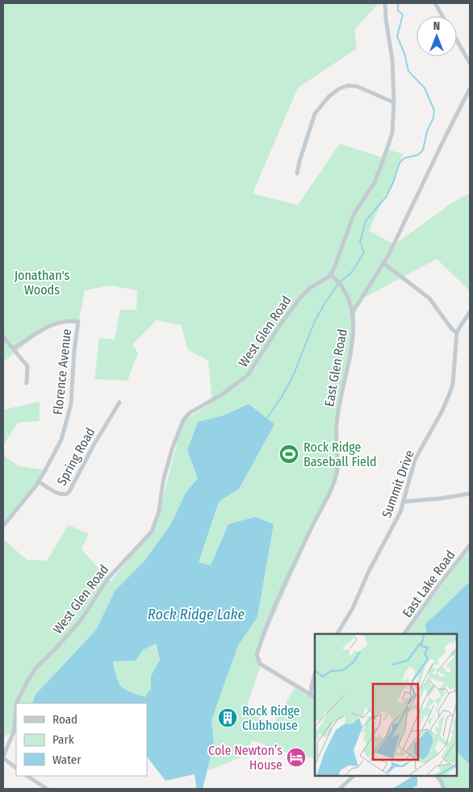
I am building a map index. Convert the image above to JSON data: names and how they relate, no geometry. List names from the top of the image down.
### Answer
{
  "streets": {
    "street": [
      "West Glen Road",
      "East Glen Road",
      "Florence Avenue",
      "Spring Road",
      "Summit Drive",
      "East Lake Road"
    ]
  },
  "crossings": [
    ["Florence Avenue", "Spring Road"]
  ],
  "water": ["Rock Ridge Lake"],
  "parks": ["Jonathan's Woods"],
  "places": {
    "sports": ["Rock Ridge Baseball Field"],
    "building": ["Rock Ridge Clubhouse"],
    "hotel": ["Cole Newton’s House"]
  },
  "legend": ["Road", "Park", "Water"],
  "north": "top"
}
